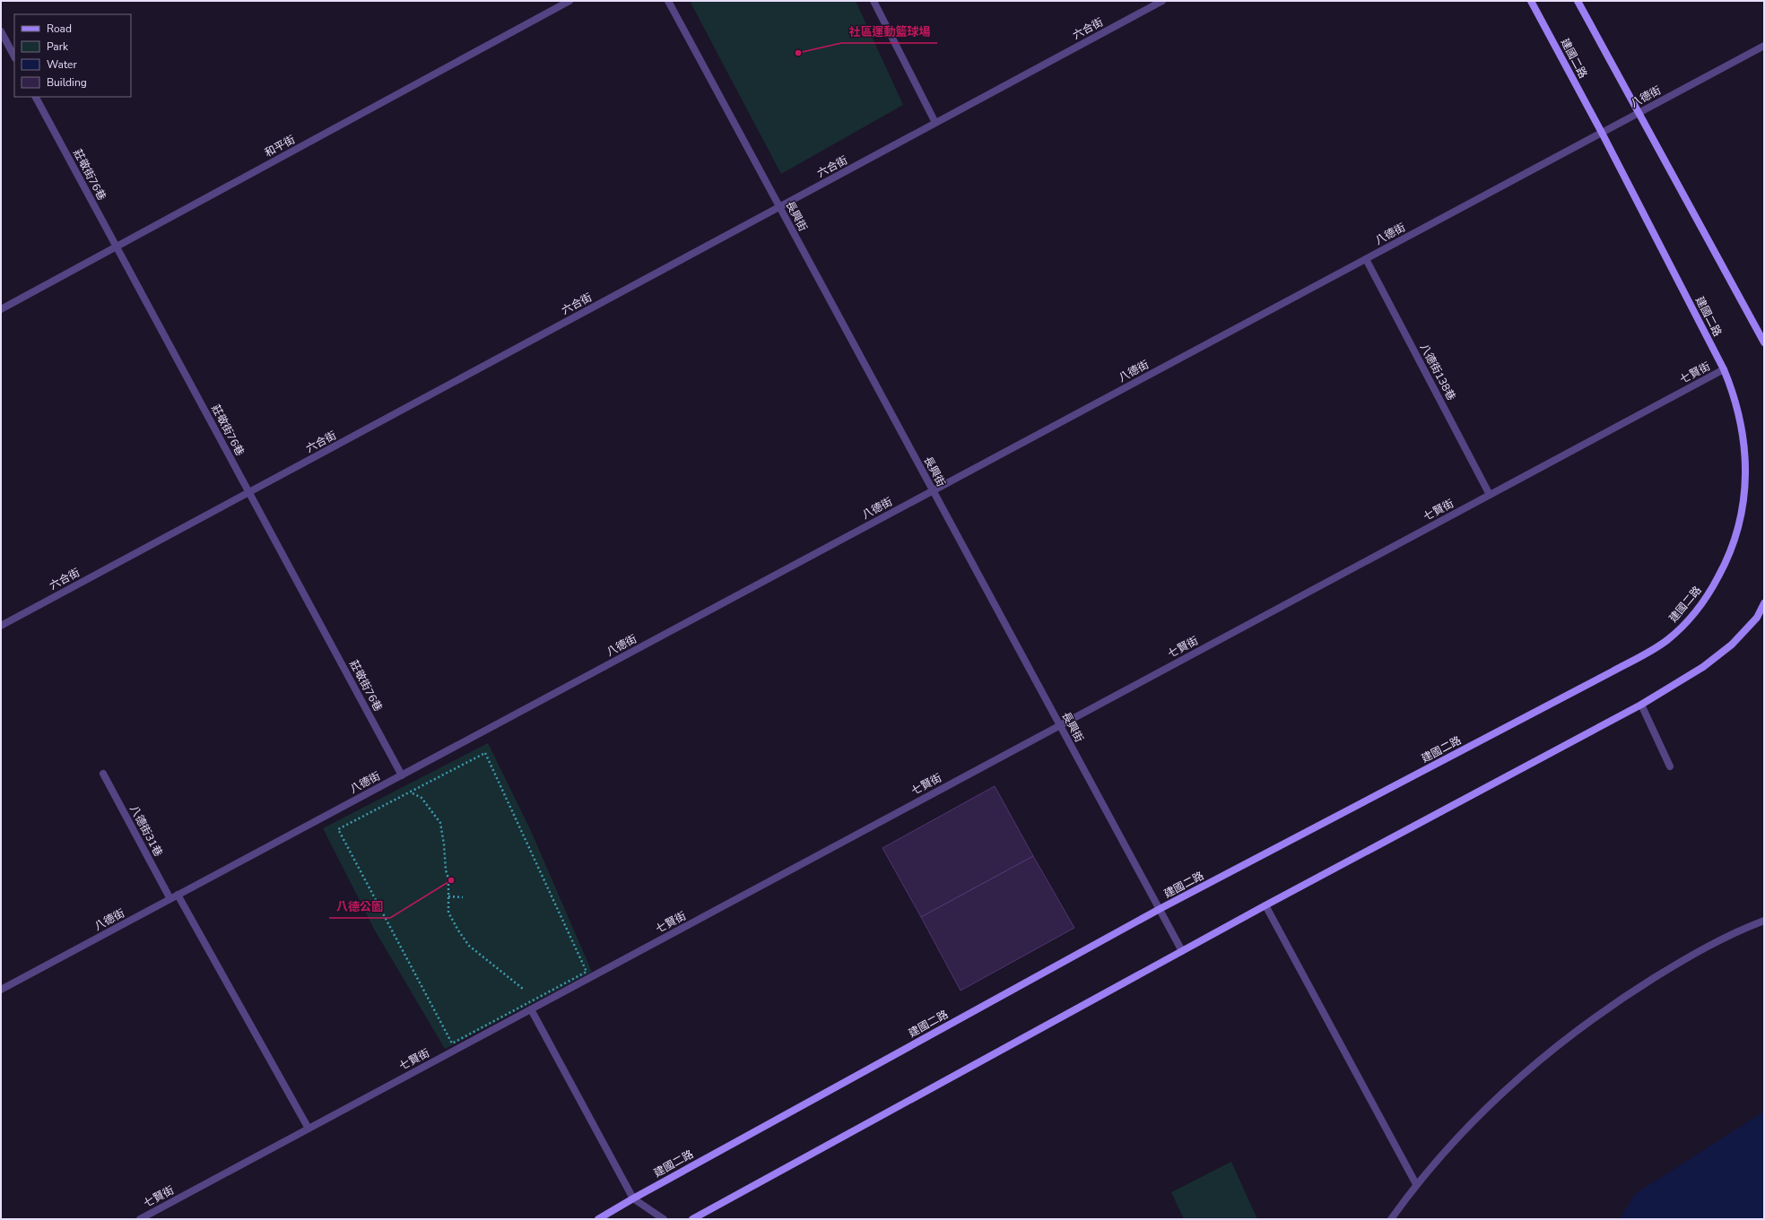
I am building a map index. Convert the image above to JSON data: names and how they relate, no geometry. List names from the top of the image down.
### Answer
{
  "streets": {
    "street": [
      "六合街",
      "建國二路",
      "八德街",
      "和平街",
      "莊敬街76巷",
      "長興街",
      "八德街138巷",
      "七賢街",
      "八德街31巷"
    ]
  },
  "crossings": [
    ["六合街", "莊敬街76巷"],
    ["六合街", "長興街"],
    ["建國二路", "八德街"],
    ["建國二路", "長興街"],
    ["建國二路", "七賢街"],
    ["八德街", "莊敬街76巷"],
    ["八德街", "長興街"],
    ["八德街", "八德街138巷"],
    ["八德街", "八德街31巷"],
    ["和平街", "莊敬街76巷"],
    ["長興街", "七賢街"],
    ["八德街138巷", "七賢街"]
  ],
  "places": ["社區運動籃球場", "八德公園"],
  "legend": [
    "Road",
    "Park",
    "Water",
    "Building"
  ]
}
